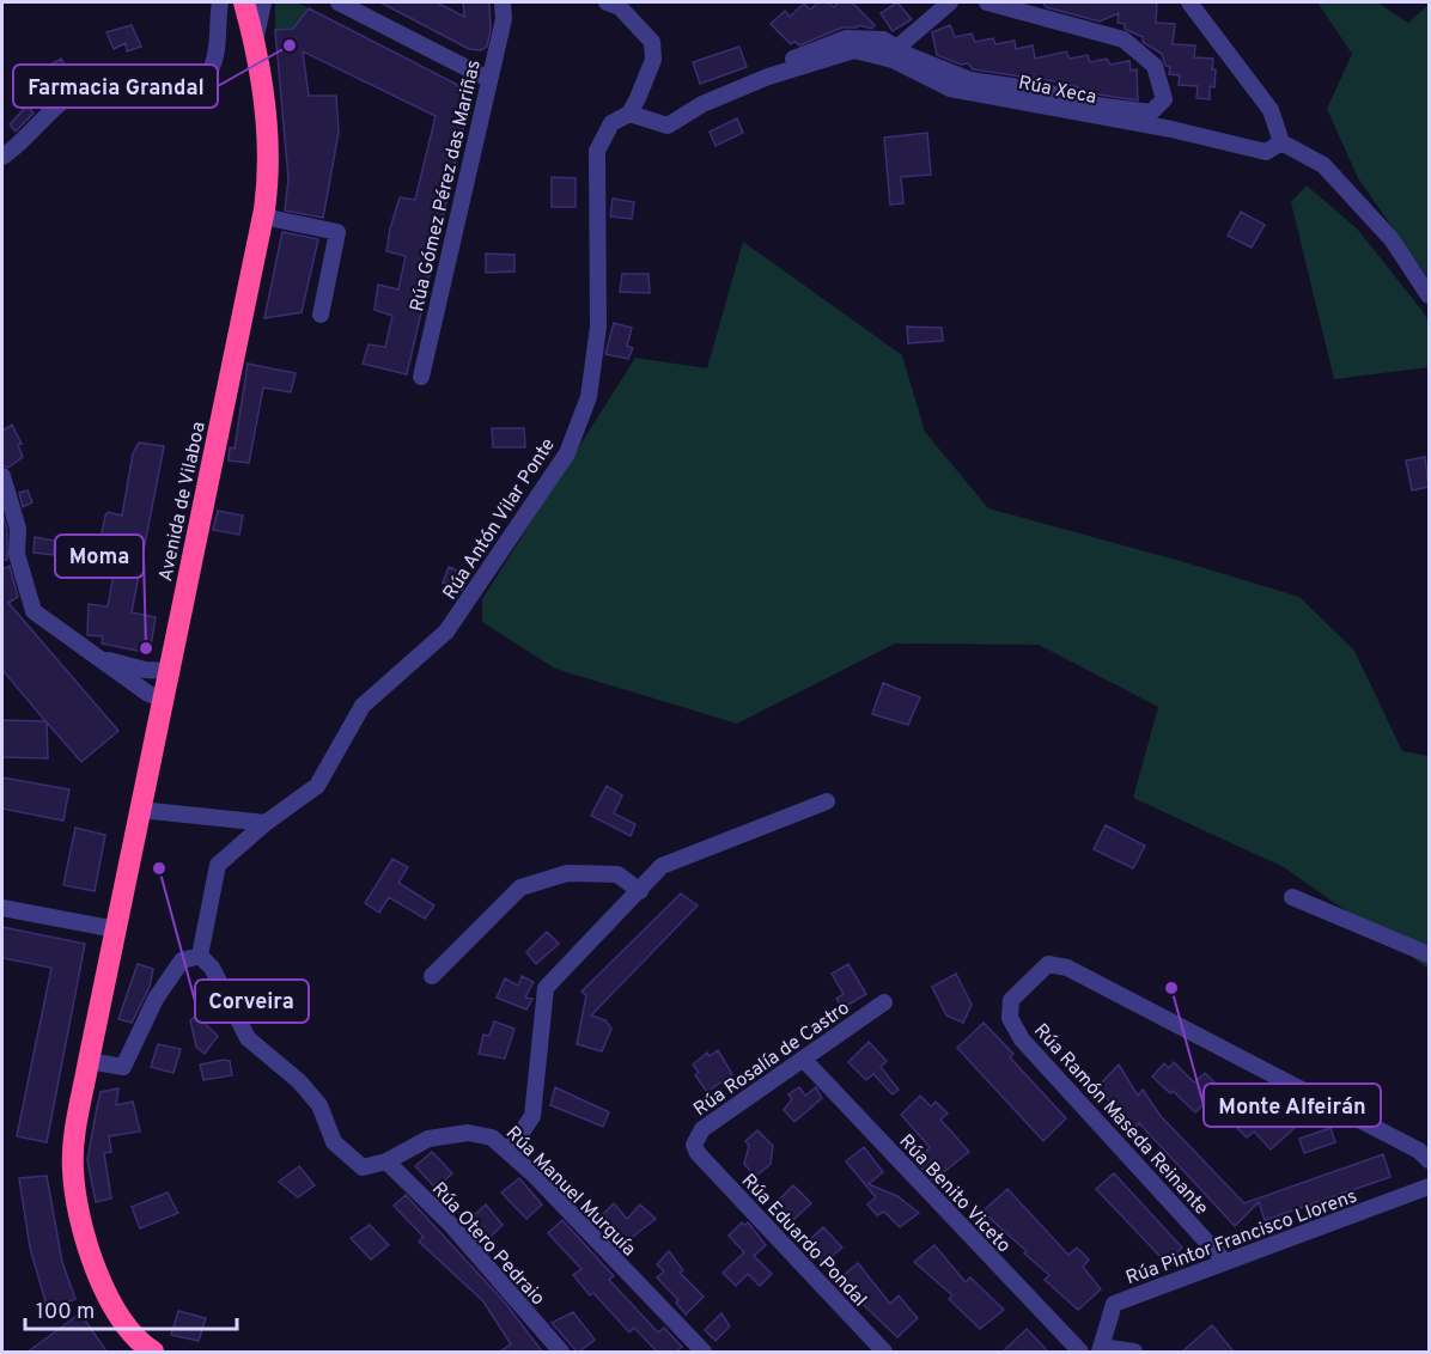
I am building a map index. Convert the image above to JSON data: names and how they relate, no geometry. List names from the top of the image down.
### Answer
{
  "streets": {
    "highway": ["Avenida de Vilaboa"],
    "street": [
      "Rúa Xeca",
      "Rúa Gómez Pérez das Mariñas",
      "Rúa Antón Vilar Ponte",
      "Rúa Rosalía de Castro",
      "Rúa Ramón Maseda Reinante",
      "Rúa Manuel Murguía",
      "Rúa Benito Viceto",
      "Rúa Pintor Francisco Llorens",
      "Rúa Eduardo Pondal",
      "Rúa Otero Pedraio"
    ]
  },
  "crossings": [
    ["Rúa Xeca", "Rúa Antón Vilar Ponte"],
    ["Rúa Rosalía de Castro", "Rúa Benito Viceto"],
    ["Rúa Rosalía de Castro", "Rúa Eduardo Pondal"],
    ["Rúa Ramón Maseda Reinante", "Rúa Pintor Francisco Llorens"],
    ["Rúa Manuel Murguía", "Rúa Otero Pedraio"]
  ],
  "places": [
    "Farmacia Grandal",
    "Moma",
    "Corveira",
    "Monte Alfeirán"
  ],
  "scale_bar": "100 m"
}
